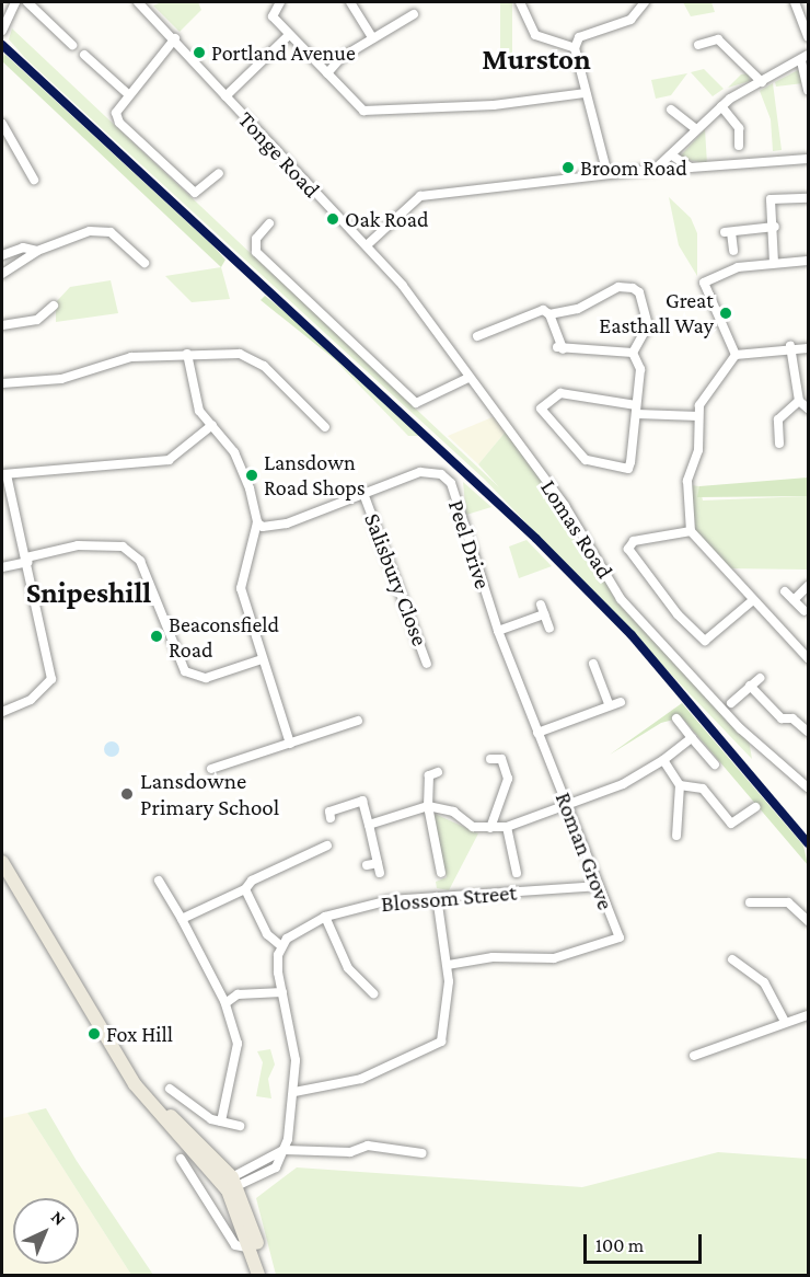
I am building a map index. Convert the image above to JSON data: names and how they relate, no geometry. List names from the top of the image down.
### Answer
{
  "streets": {
    "street": [
      "Tonge Road",
      "Lomas Road",
      "Peel Drive",
      "Salisbury Close",
      "Roman Grove",
      "Blossom Street"
    ]
  },
  "crossings": [
    ["Tonge Road", "Lomas Road"],
    ["Peel Drive", "Salisbury Close"],
    ["Peel Drive", "Roman Grove"],
    ["Roman Grove", "Blossom Street"]
  ],
  "districts": ["Murston", "Snipeshill"],
  "places": [
    "Portland Avenue",
    "Broom Road",
    "Oak Road",
    "Great Easthall Way",
    "Lansdown Road Shops",
    "Beaconsfield Road",
    "Lansdowne Primary School",
    "Fox Hill"
  ],
  "scale_bar": "100 m",
  "north": "top right"
}
